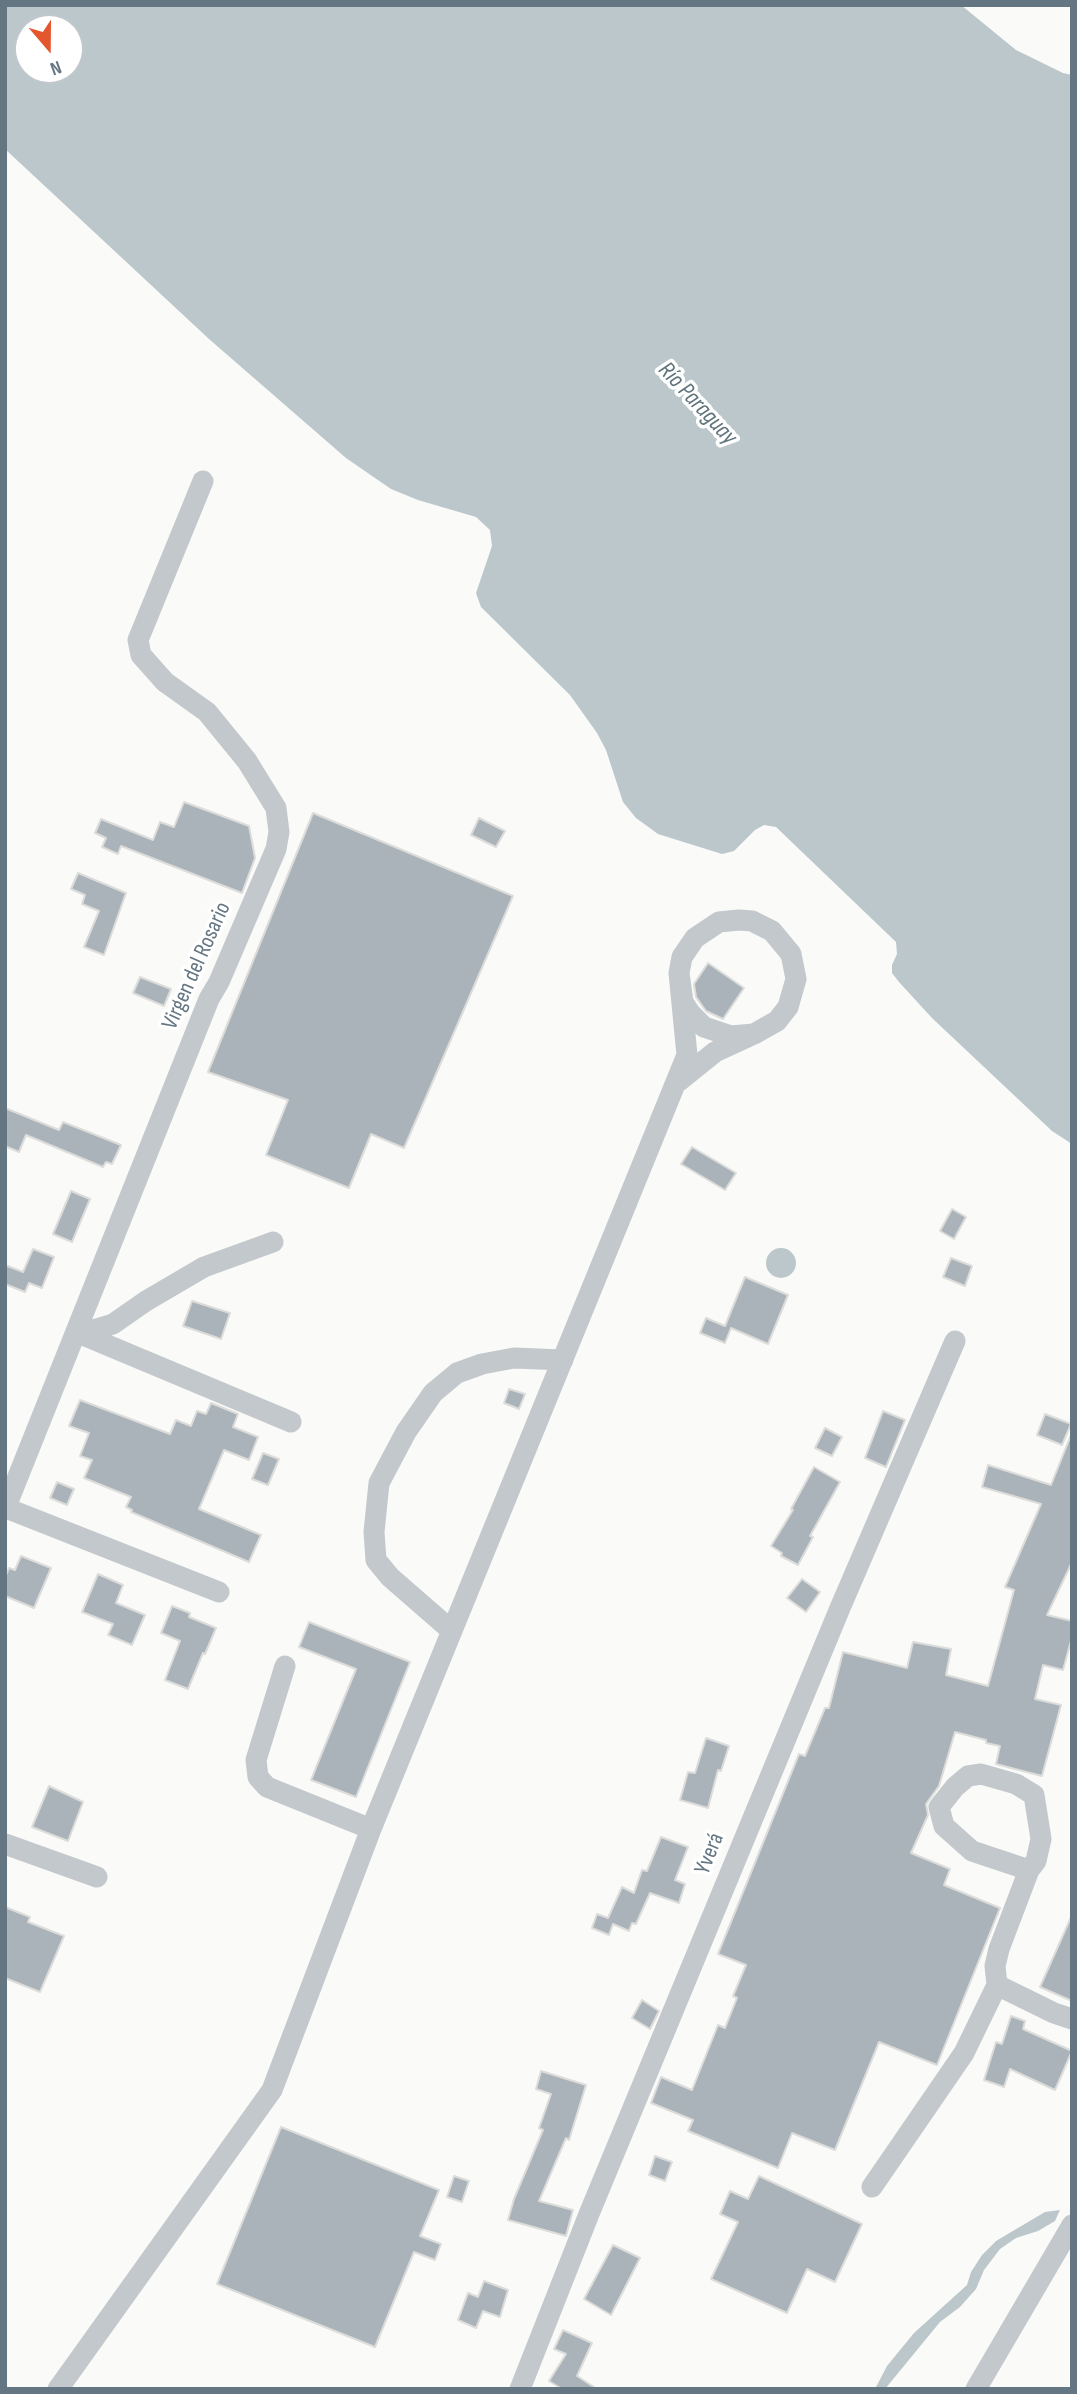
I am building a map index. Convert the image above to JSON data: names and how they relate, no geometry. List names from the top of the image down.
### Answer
{
  "streets": {
    "street": ["Virgen del Rosario", "Yverá"]
  },
  "water": ["Río Paraguay"],
  "north": "bottom"
}
